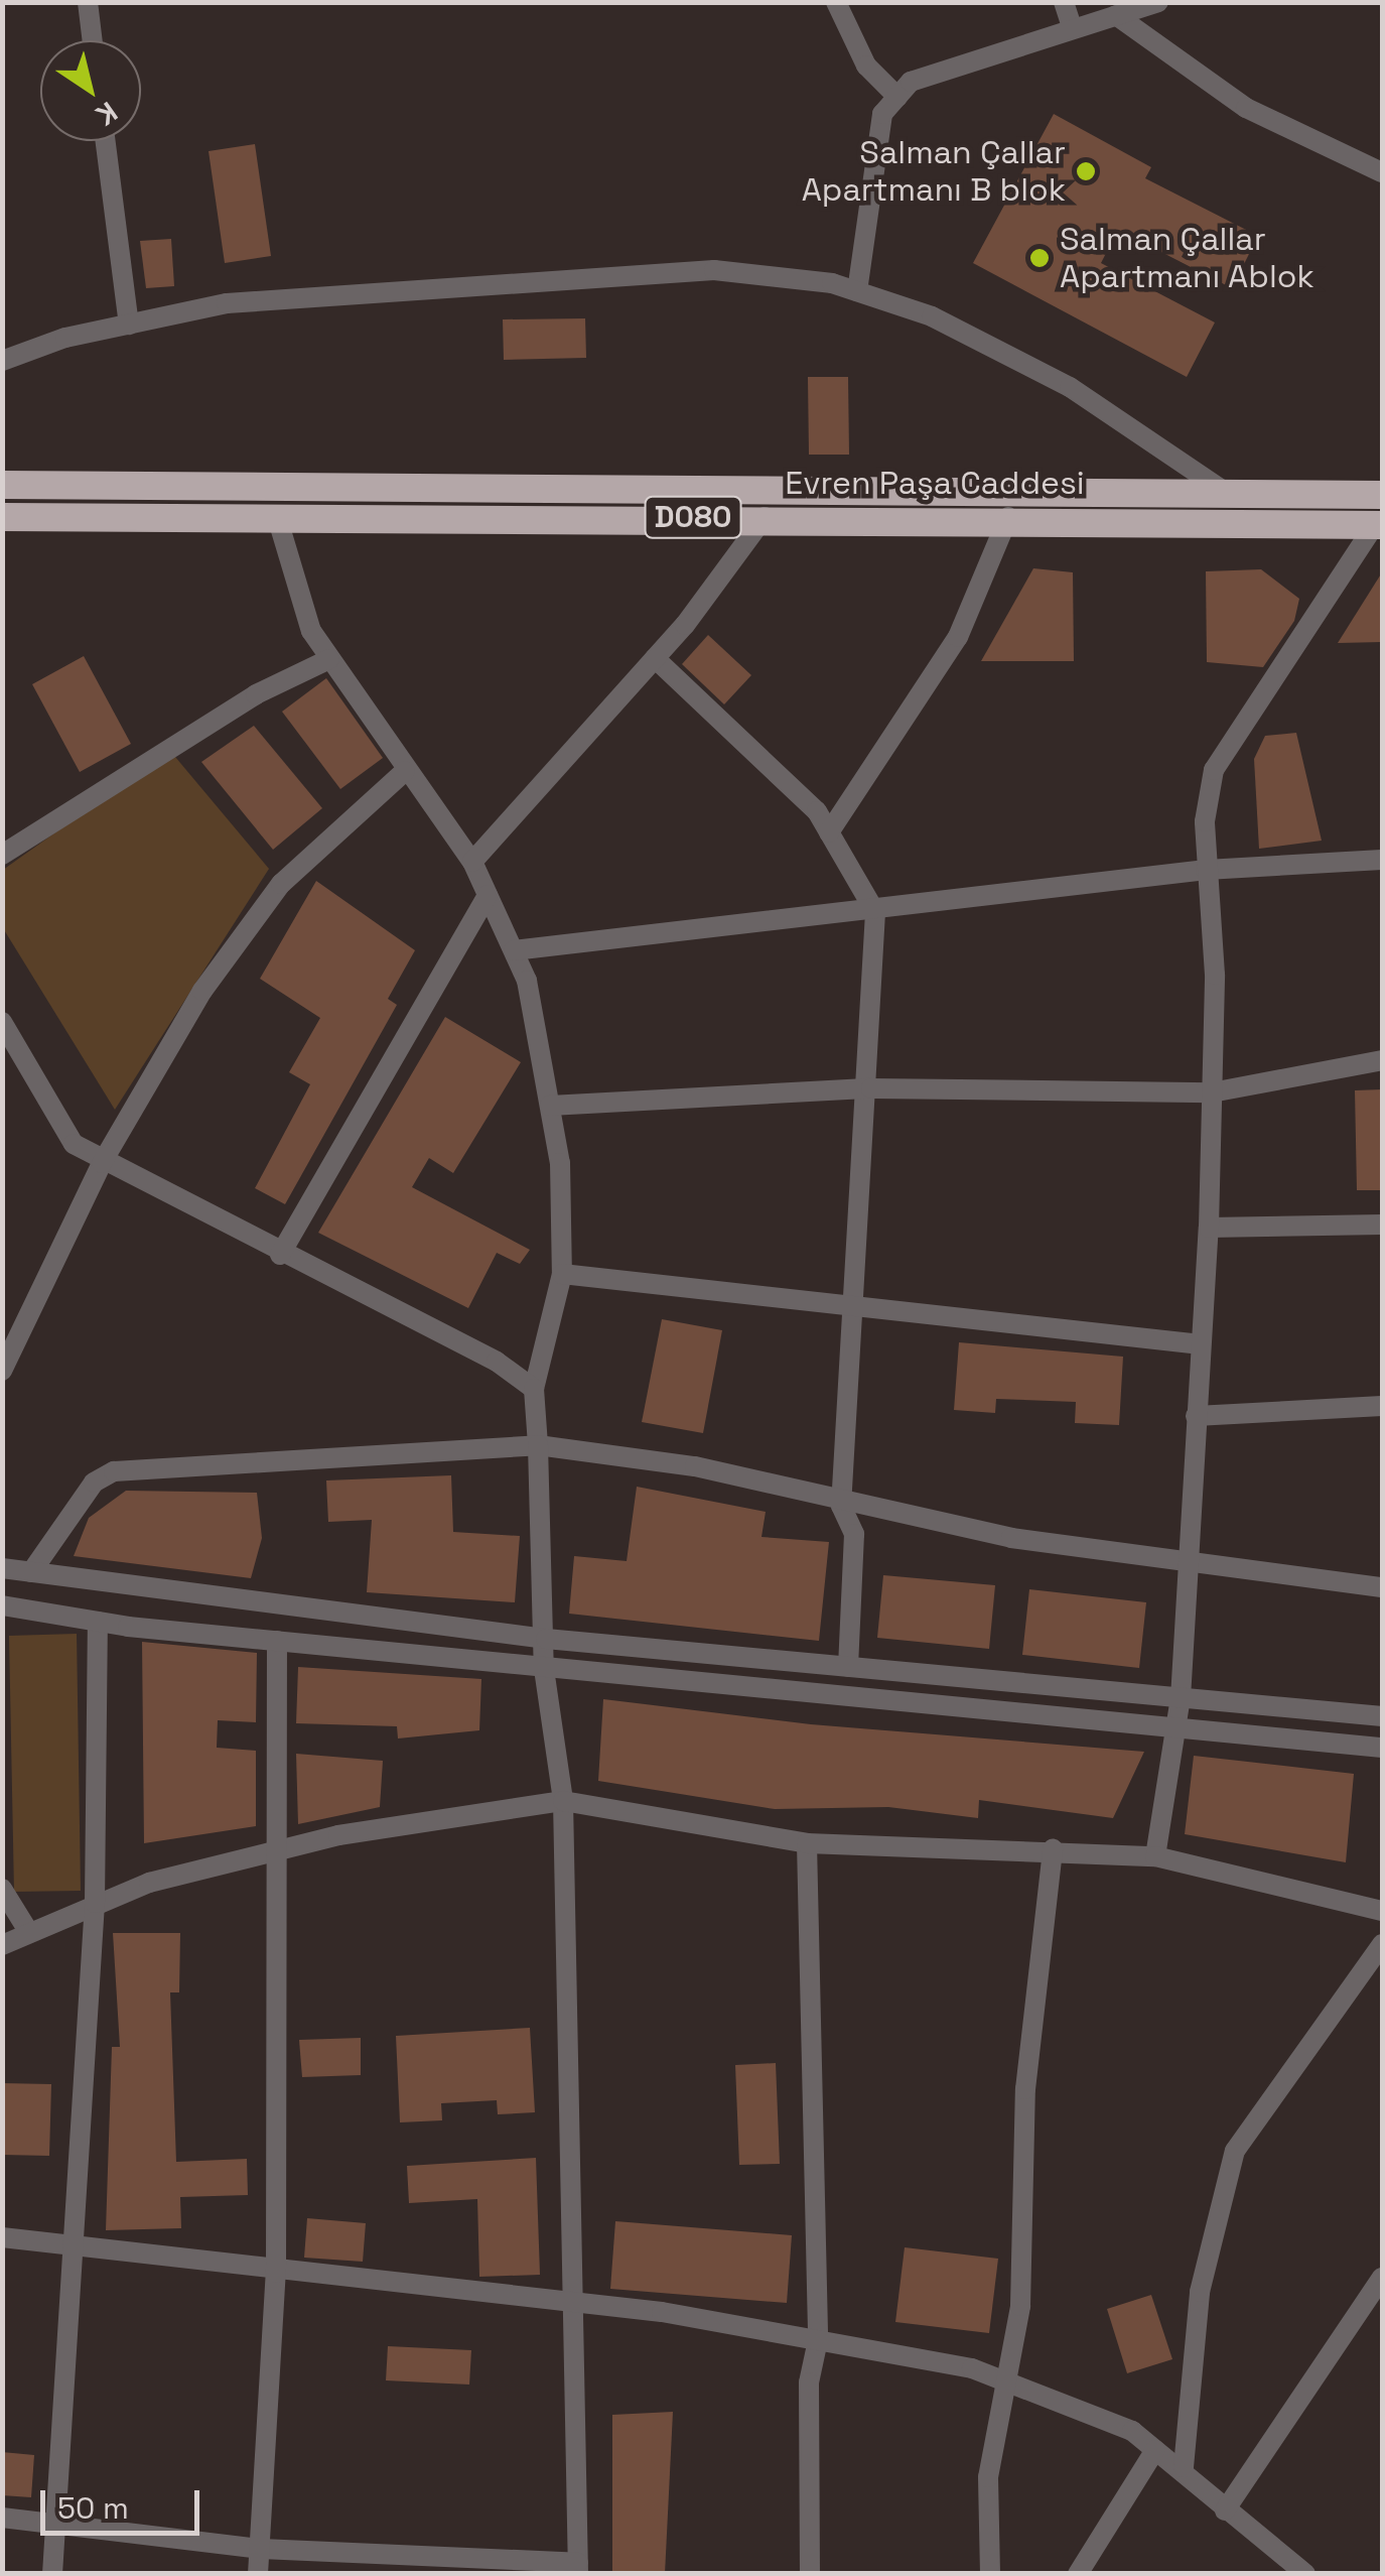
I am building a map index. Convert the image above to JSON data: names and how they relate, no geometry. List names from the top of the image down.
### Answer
{
  "streets": {
    "highway": ["Evren Paşa Caddesi", "D080"]
  },
  "places": ["Salman Çallar Apartmanı B blok", "Salman Çallar Apartmanı Ablok"],
  "scale_bar": "50 m",
  "north": "bottom right"
}
